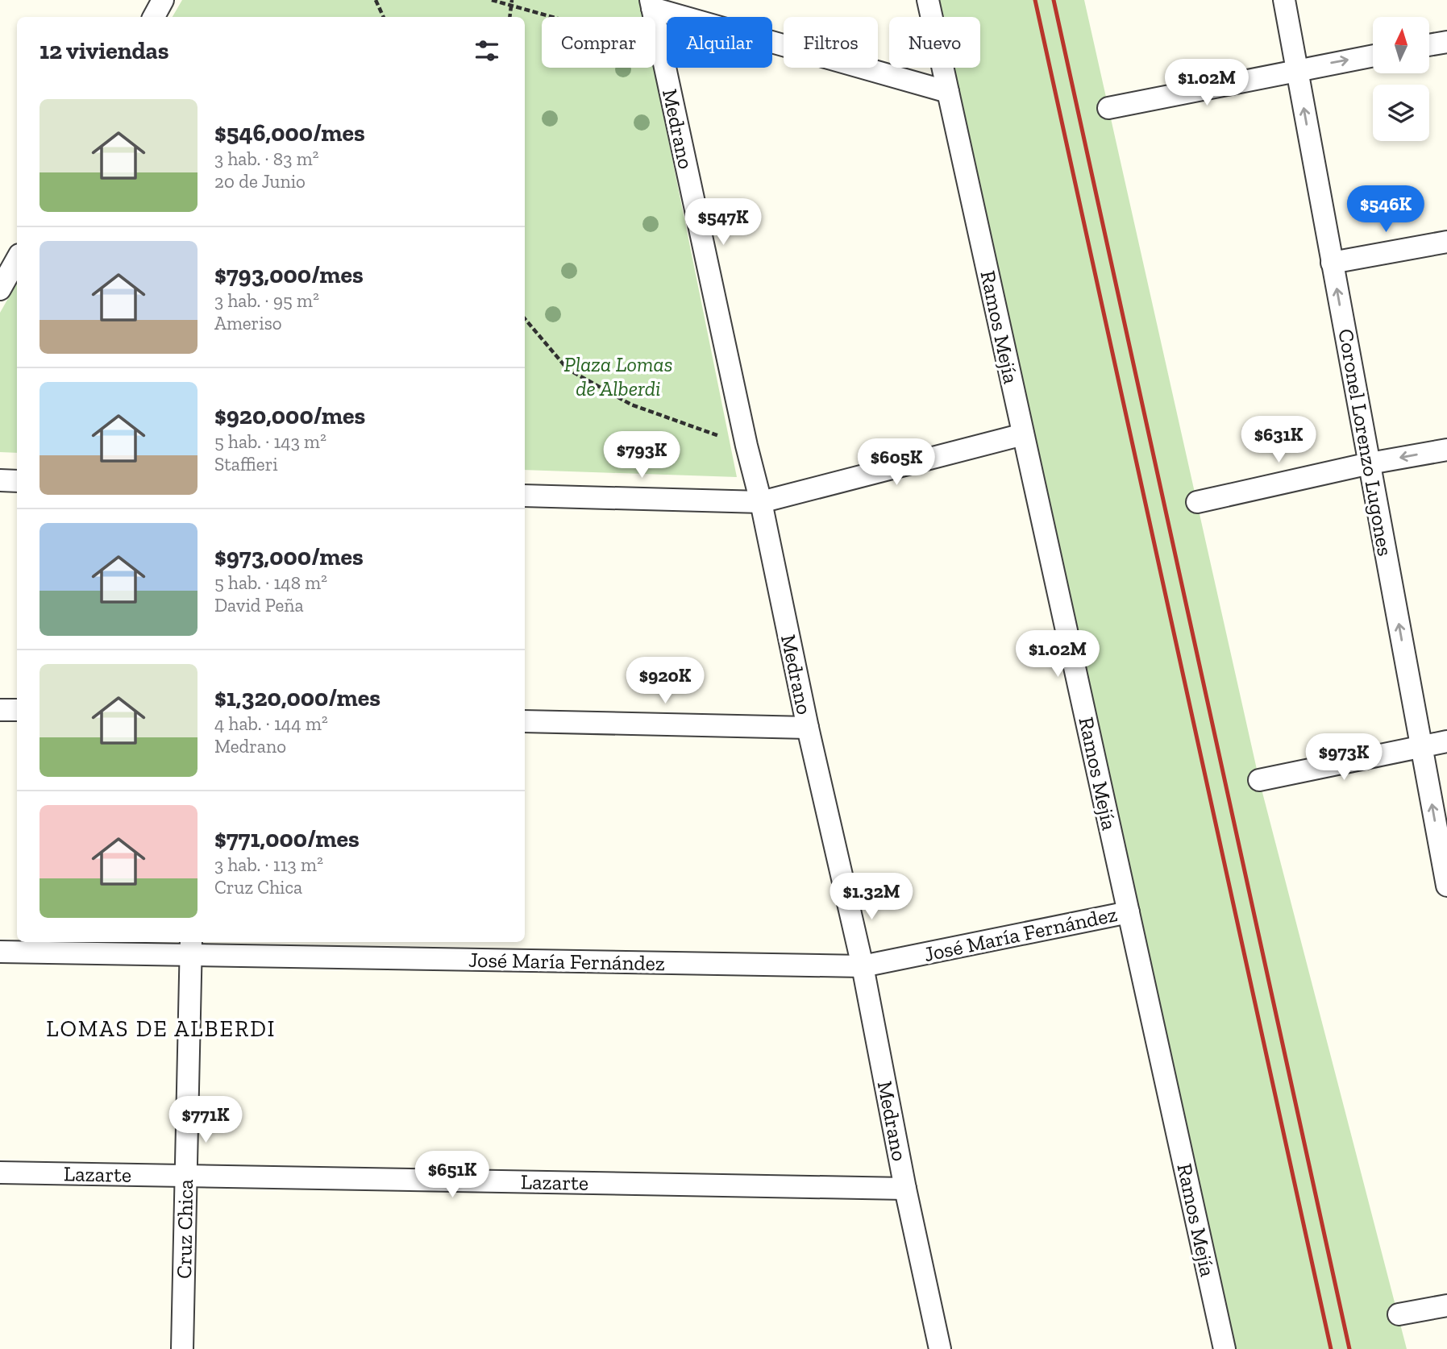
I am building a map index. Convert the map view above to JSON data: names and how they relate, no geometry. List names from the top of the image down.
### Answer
{
  "streets": {
    "street": [
      "Medrano",
      "Ramos Mejía",
      "Coronel Lorenzo Lugones",
      "José María Fernández",
      "Lazarte",
      "Cruz Chica"
    ]
  },
  "crossings": [
    ["Medrano", "José María Fernández"],
    ["Medrano", "Lazarte"],
    ["Ramos Mejía", "José María Fernández"],
    ["José María Fernández", "Cruz Chica"],
    ["Lazarte", "Cruz Chica"]
  ],
  "one_way": ["Coronel Lorenzo Lugones"],
  "districts": ["LOMAS DE ALBERDI"],
  "parks": ["Plaza Lomas de Alberdi"],
  "north": "top",
  "page": {
    "chip": [
      "Comprar",
      "Alquilar",
      "Filtros",
      "Nuevo"
    ],
    "heading": "12 viviendas",
    "price": [
      "$1.02M",
      "$546K",
      "$547K",
      "$631K",
      "$793K",
      "$605K",
      "$1.02M",
      "$920K",
      "$973K",
      "$1.32M",
      "$771K",
      "$651K"
    ],
    "list": [
      {
        "name": "$546,000/mes",
        "note": "3 hab. · 83 m² · 20 de Junio"
      },
      {
        "name": "$793,000/mes",
        "note": "3 hab. · 95 m² · Ameriso"
      },
      {
        "name": "$920,000/mes",
        "note": "5 hab. · 143 m² · Staffieri"
      },
      {
        "name": "$973,000/mes",
        "note": "5 hab. · 148 m² · David Peña"
      },
      {
        "name": "$1,320,000/mes",
        "note": "4 hab. · 144 m² · Medrano"
      },
      {
        "name": "$771,000/mes",
        "note": "3 hab. · 113 m² · Cruz Chica"
      }
    ]
  }
}
